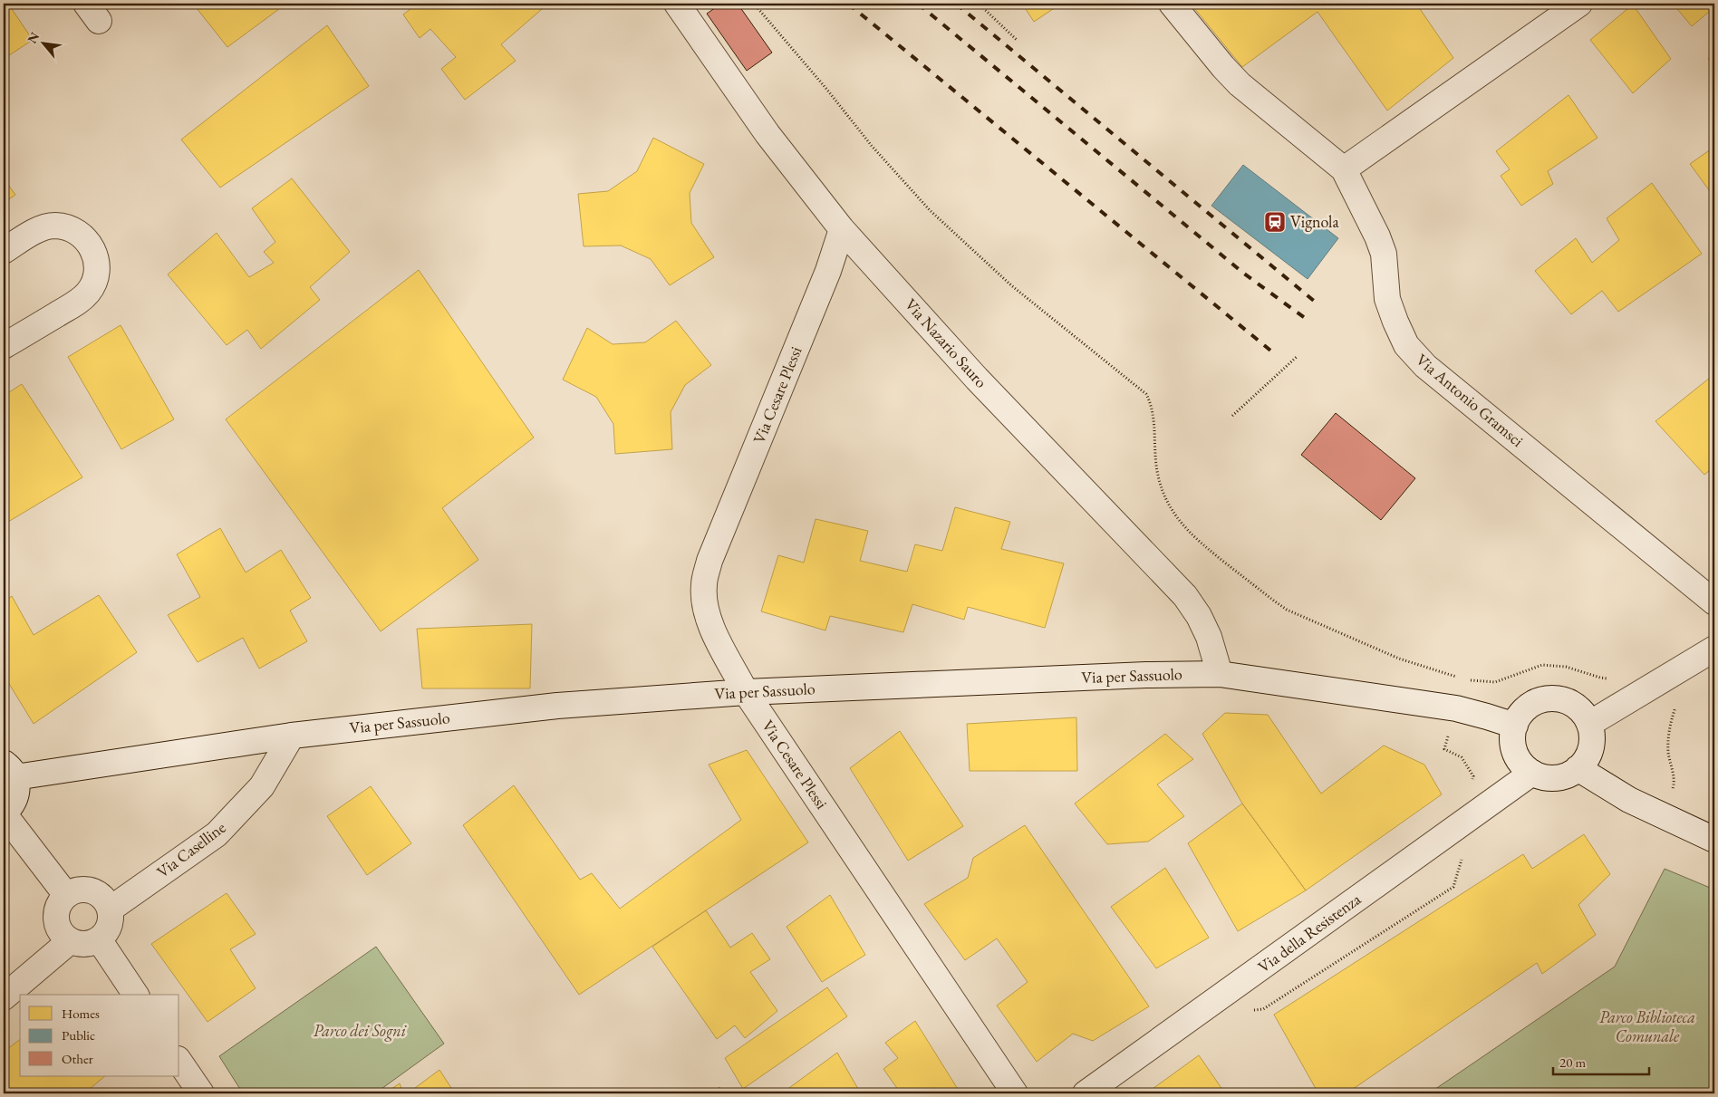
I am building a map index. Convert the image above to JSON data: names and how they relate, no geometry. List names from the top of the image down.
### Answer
{
  "streets": {
    "street": [
      "Via Nazario Sauro",
      "Via Cesare Plessi",
      "Via Antonio Gramsci",
      "Via per Sassuolo",
      "Via Caselline",
      "Via della Resistenza"
    ]
  },
  "crossings": [
    ["Via Nazario Sauro", "Via Cesare Plessi"],
    ["Via Nazario Sauro", "Via per Sassuolo"],
    ["Via Cesare Plessi", "Via per Sassuolo"],
    ["Via per Sassuolo", "Via Caselline"],
    ["Via per Sassuolo", "Via della Resistenza"]
  ],
  "parks": ["Parco Biblioteca Comunale", "Parco dei Sogni"],
  "places": {
    "station": ["Vignola"]
  },
  "legend": ["Homes", "Public", "Other"],
  "scale_bar": "20 m",
  "north": "top left"
}
